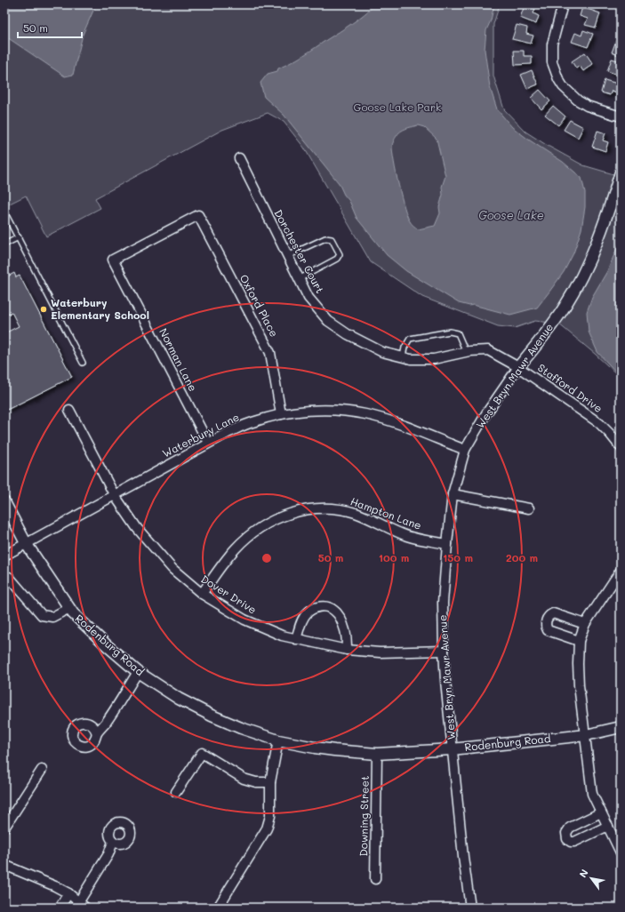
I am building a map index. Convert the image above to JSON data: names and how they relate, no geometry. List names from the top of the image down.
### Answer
{
  "streets": {
    "street": [
      "Dorchester Court",
      "Oxford Place",
      "Norman Lane",
      "West Bryn Mawr Avenue",
      "Stafford Drive",
      "Waterbury Lane",
      "Hampton Lane",
      "Dover Drive",
      "Rodenburg Road",
      "Downing Street"
    ]
  },
  "crossings": [
    ["Dorchester Court", "West Bryn Mawr Avenue"],
    ["Dorchester Court", "Stafford Drive"],
    ["Oxford Place", "Norman Lane"],
    ["Oxford Place", "Waterbury Lane"],
    ["Norman Lane", "Waterbury Lane"],
    ["West Bryn Mawr Avenue", "Stafford Drive"],
    ["West Bryn Mawr Avenue", "Waterbury Lane"],
    ["West Bryn Mawr Avenue", "Hampton Lane"],
    ["West Bryn Mawr Avenue", "Dover Drive"],
    ["West Bryn Mawr Avenue", "Rodenburg Road"],
    ["Waterbury Lane", "Dover Drive"],
    ["Waterbury Lane", "Rodenburg Road"],
    ["Hampton Lane", "Dover Drive"],
    ["Rodenburg Road", "Downing Street"]
  ],
  "water": ["Goose Lake"],
  "parks": ["Goose Lake Park"],
  "places": ["Waterbury Elementary School"],
  "scale_bar": "50 m",
  "north": "top left",
  "rings": [
    "50 m",
    "100 m",
    "150 m",
    "200 m"
  ]
}
